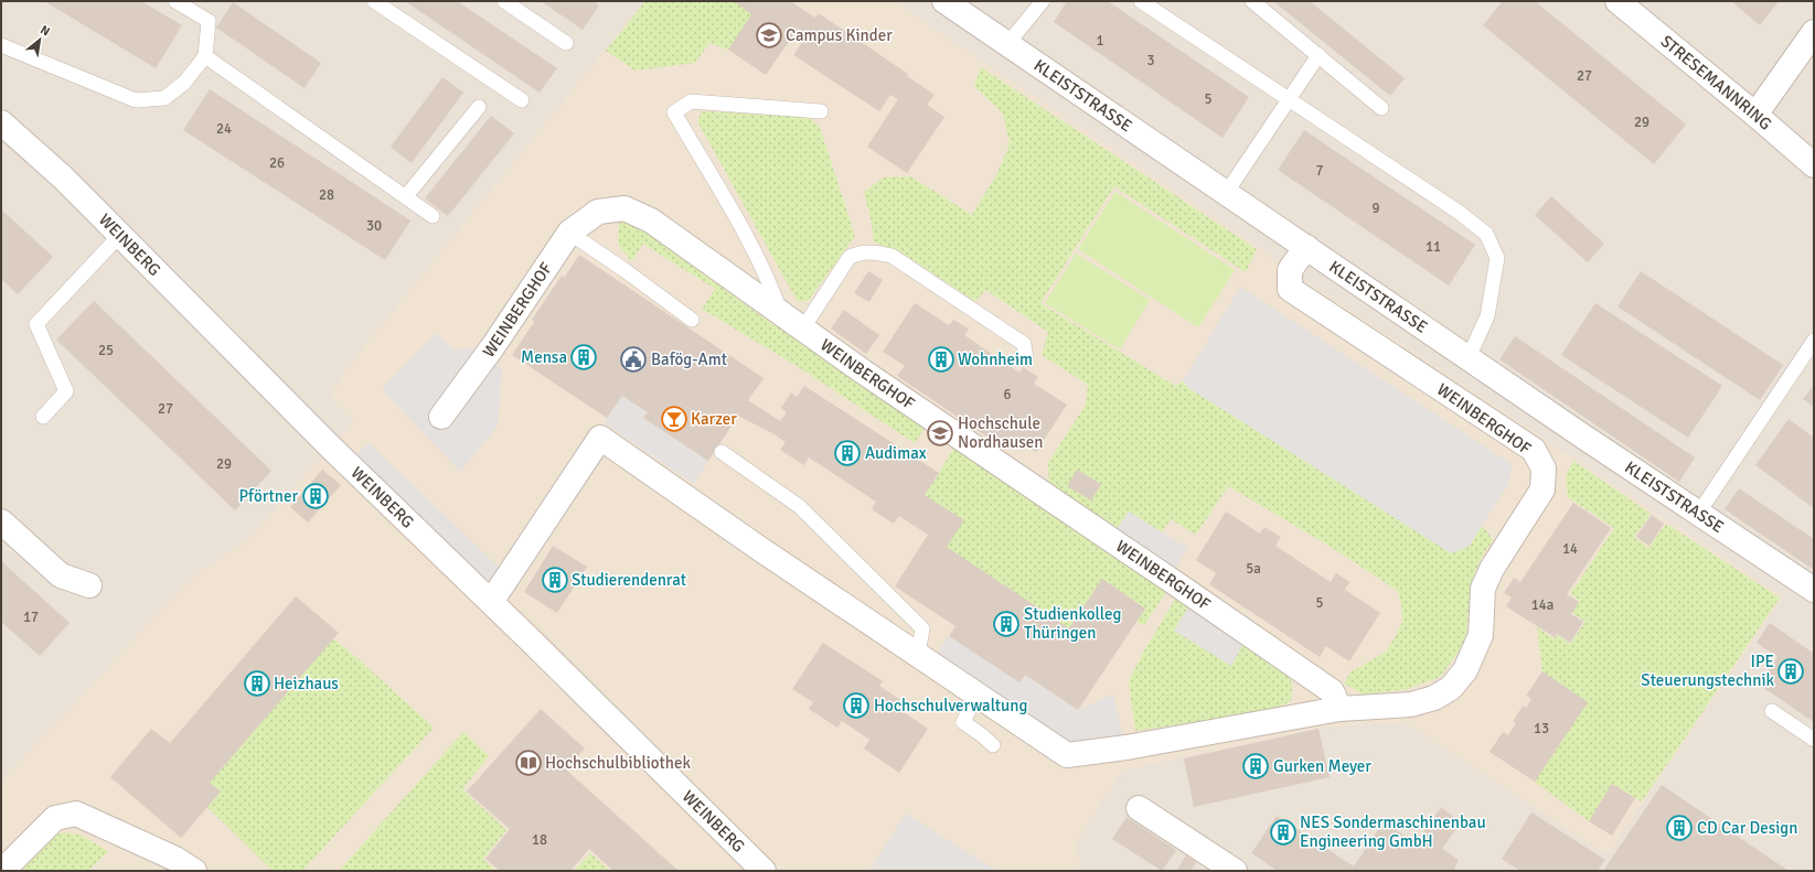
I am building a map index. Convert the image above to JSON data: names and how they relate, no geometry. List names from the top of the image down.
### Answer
{
  "streets": {
    "street": [
      "STRESEMANNRING",
      "KLEISTSTRASSE",
      "WEINBERG",
      "WEINBERGHOF"
    ]
  },
  "crossings": [
    ["KLEISTSTRASSE", "WEINBERGHOF"],
    ["WEINBERG", "WEINBERGHOF"]
  ],
  "places": {
    "school or university": ["Campus Kinder", "Hochschule Nordhausen"],
    "building": [
      "Mensa",
      "Wohnheim",
      "Audimax",
      "Pförtner",
      "Studierendenrat",
      "Studienkolleg Thüringen",
      "IPE Steuerungstechnik",
      "Heizhaus",
      "Hochschulverwaltung",
      "Gurken Meyer",
      "CD Car Design",
      "NES Sondermaschinenbau Engineering GmbH"
    ],
    "public building": ["Bafög-Amt"],
    "bar": ["Karzer"],
    "library": ["Hochschulbibliothek"]
  },
  "house_numbers": [
    "1",
    "3",
    "27",
    "5",
    "29",
    "24",
    "26",
    "7",
    "28",
    "9",
    "30",
    "11",
    "25",
    "6",
    "27",
    "29",
    "14",
    "5a",
    "5",
    "14a",
    "17",
    "13",
    "18"
  ],
  "north": "top right"
}
